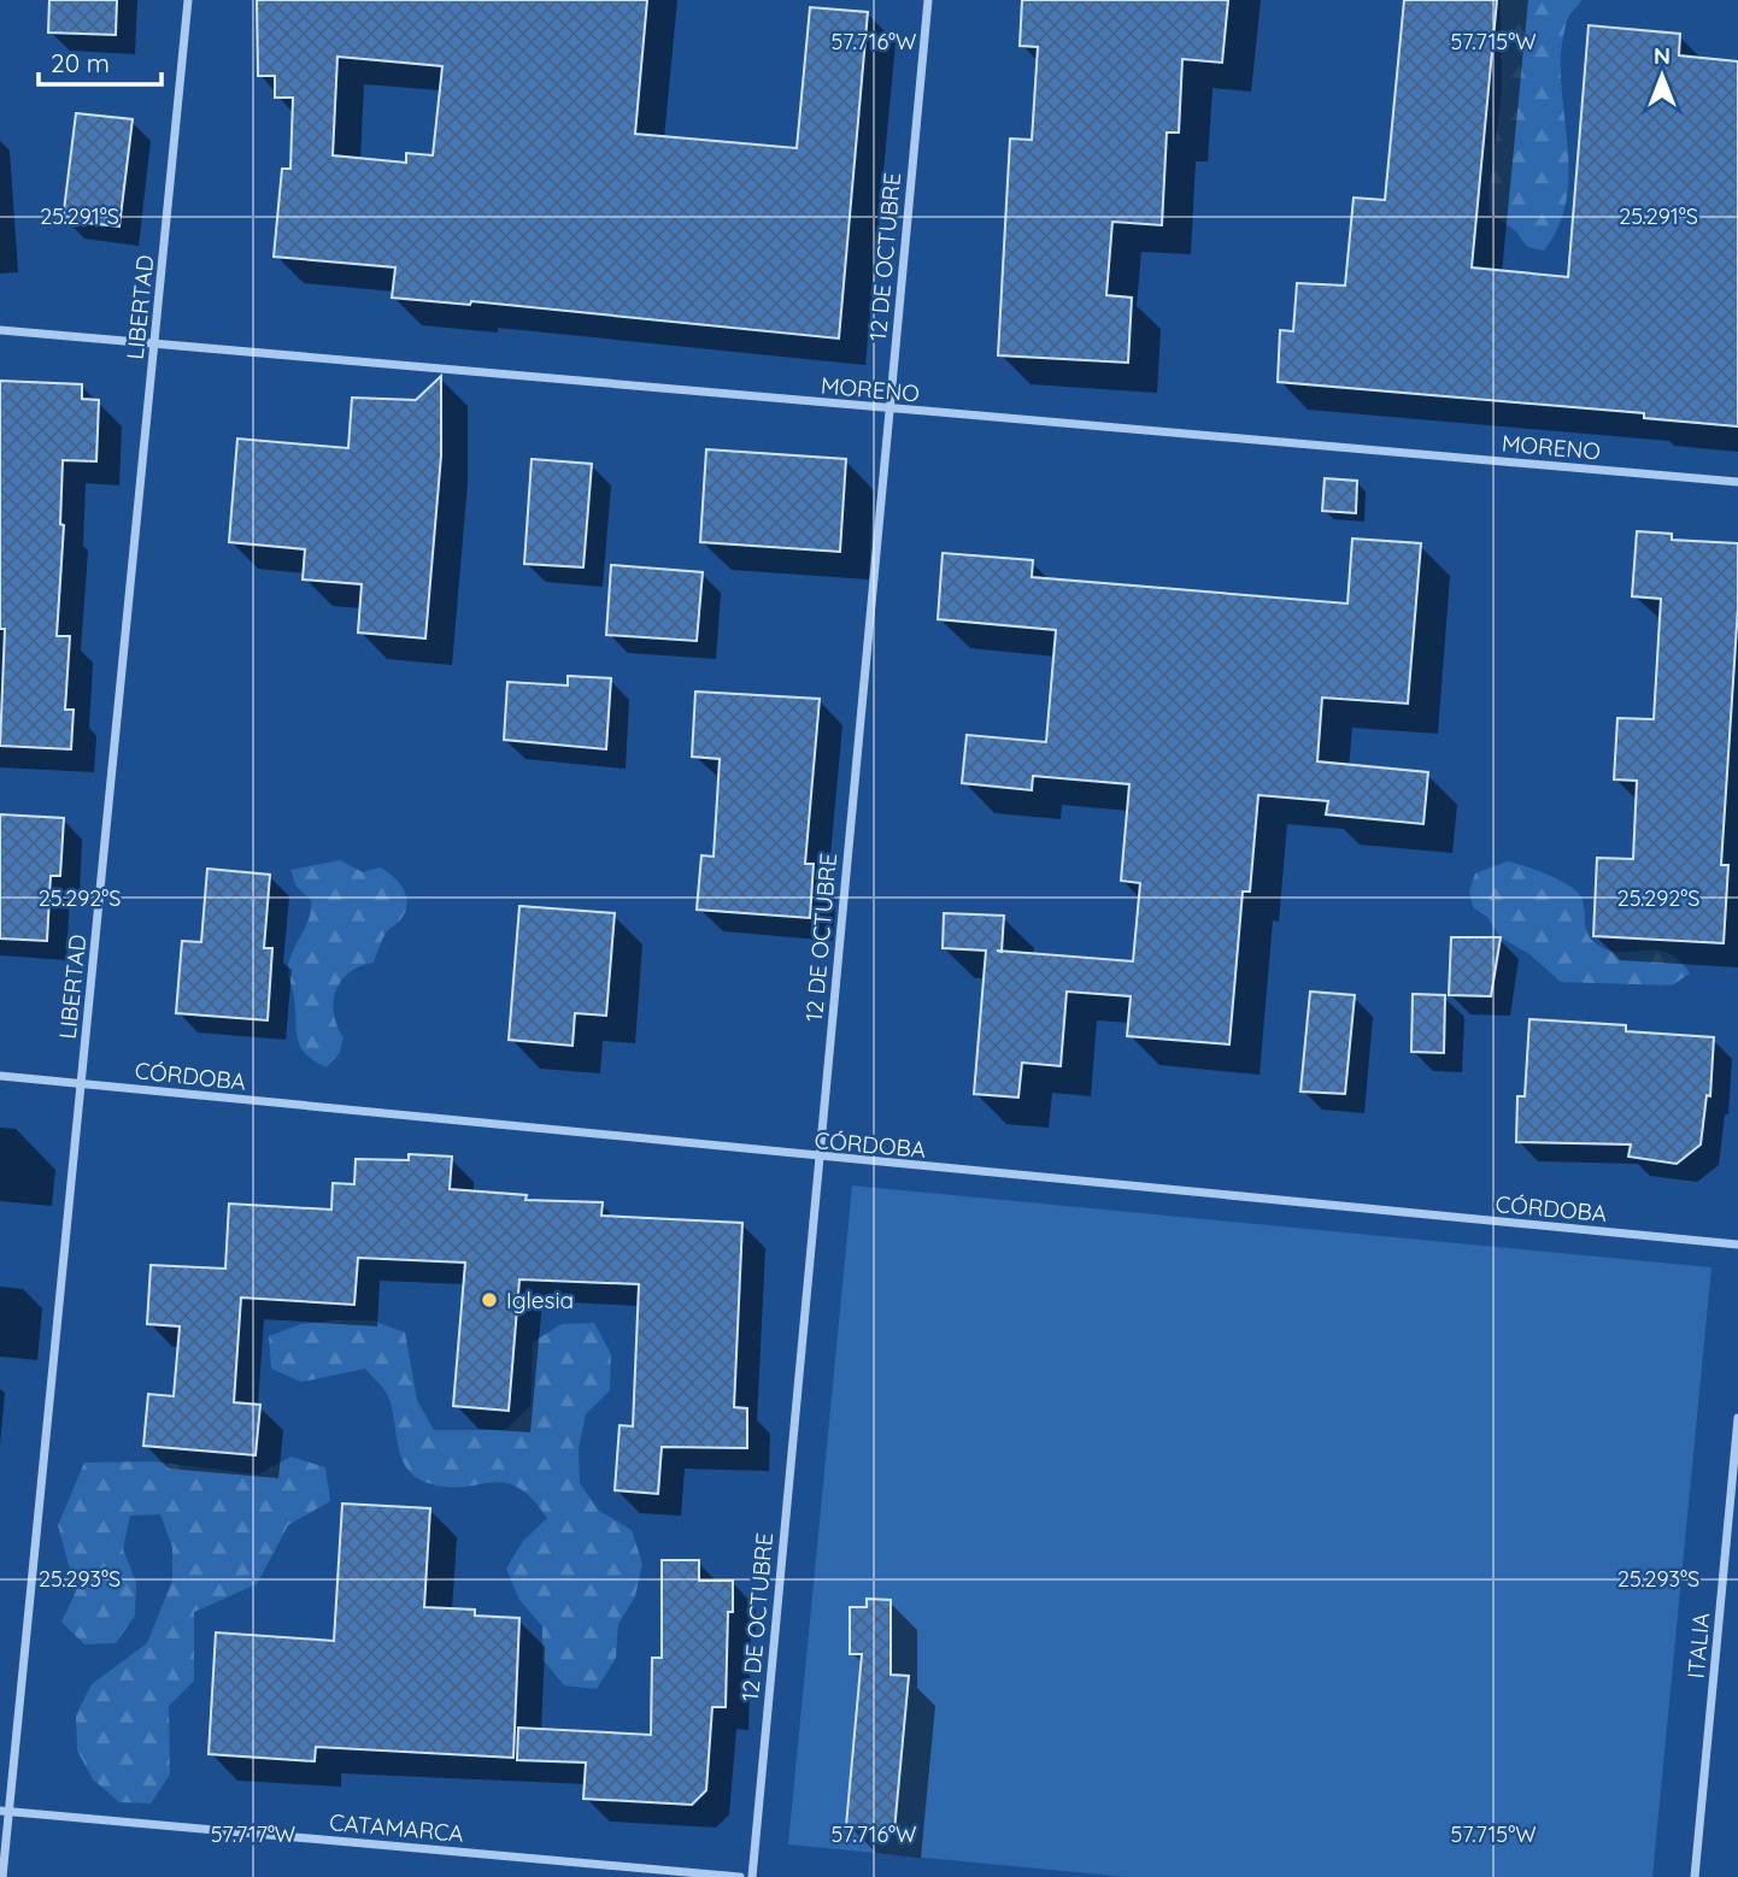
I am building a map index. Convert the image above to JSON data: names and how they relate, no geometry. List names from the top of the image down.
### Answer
{
  "streets": {
    "street": [
      "12 DE OCTUBRE",
      "LIBERTAD",
      "MORENO",
      "CÓRDOBA",
      "ITALIA",
      "CATAMARCA"
    ]
  },
  "crossings": [
    ["12 DE OCTUBRE", "MORENO"],
    ["12 DE OCTUBRE", "CÓRDOBA"],
    ["LIBERTAD", "MORENO"],
    ["LIBERTAD", "CÓRDOBA"],
    ["LIBERTAD", "CATAMARCA"]
  ],
  "places": ["Iglesia"],
  "scale_bar": "20 m",
  "north": "top",
  "coordinates": [
    "57.716°W",
    "57.715°W",
    "25.291°S",
    "25.292°S",
    "25.293°S",
    "57.717°W"
  ]
}
